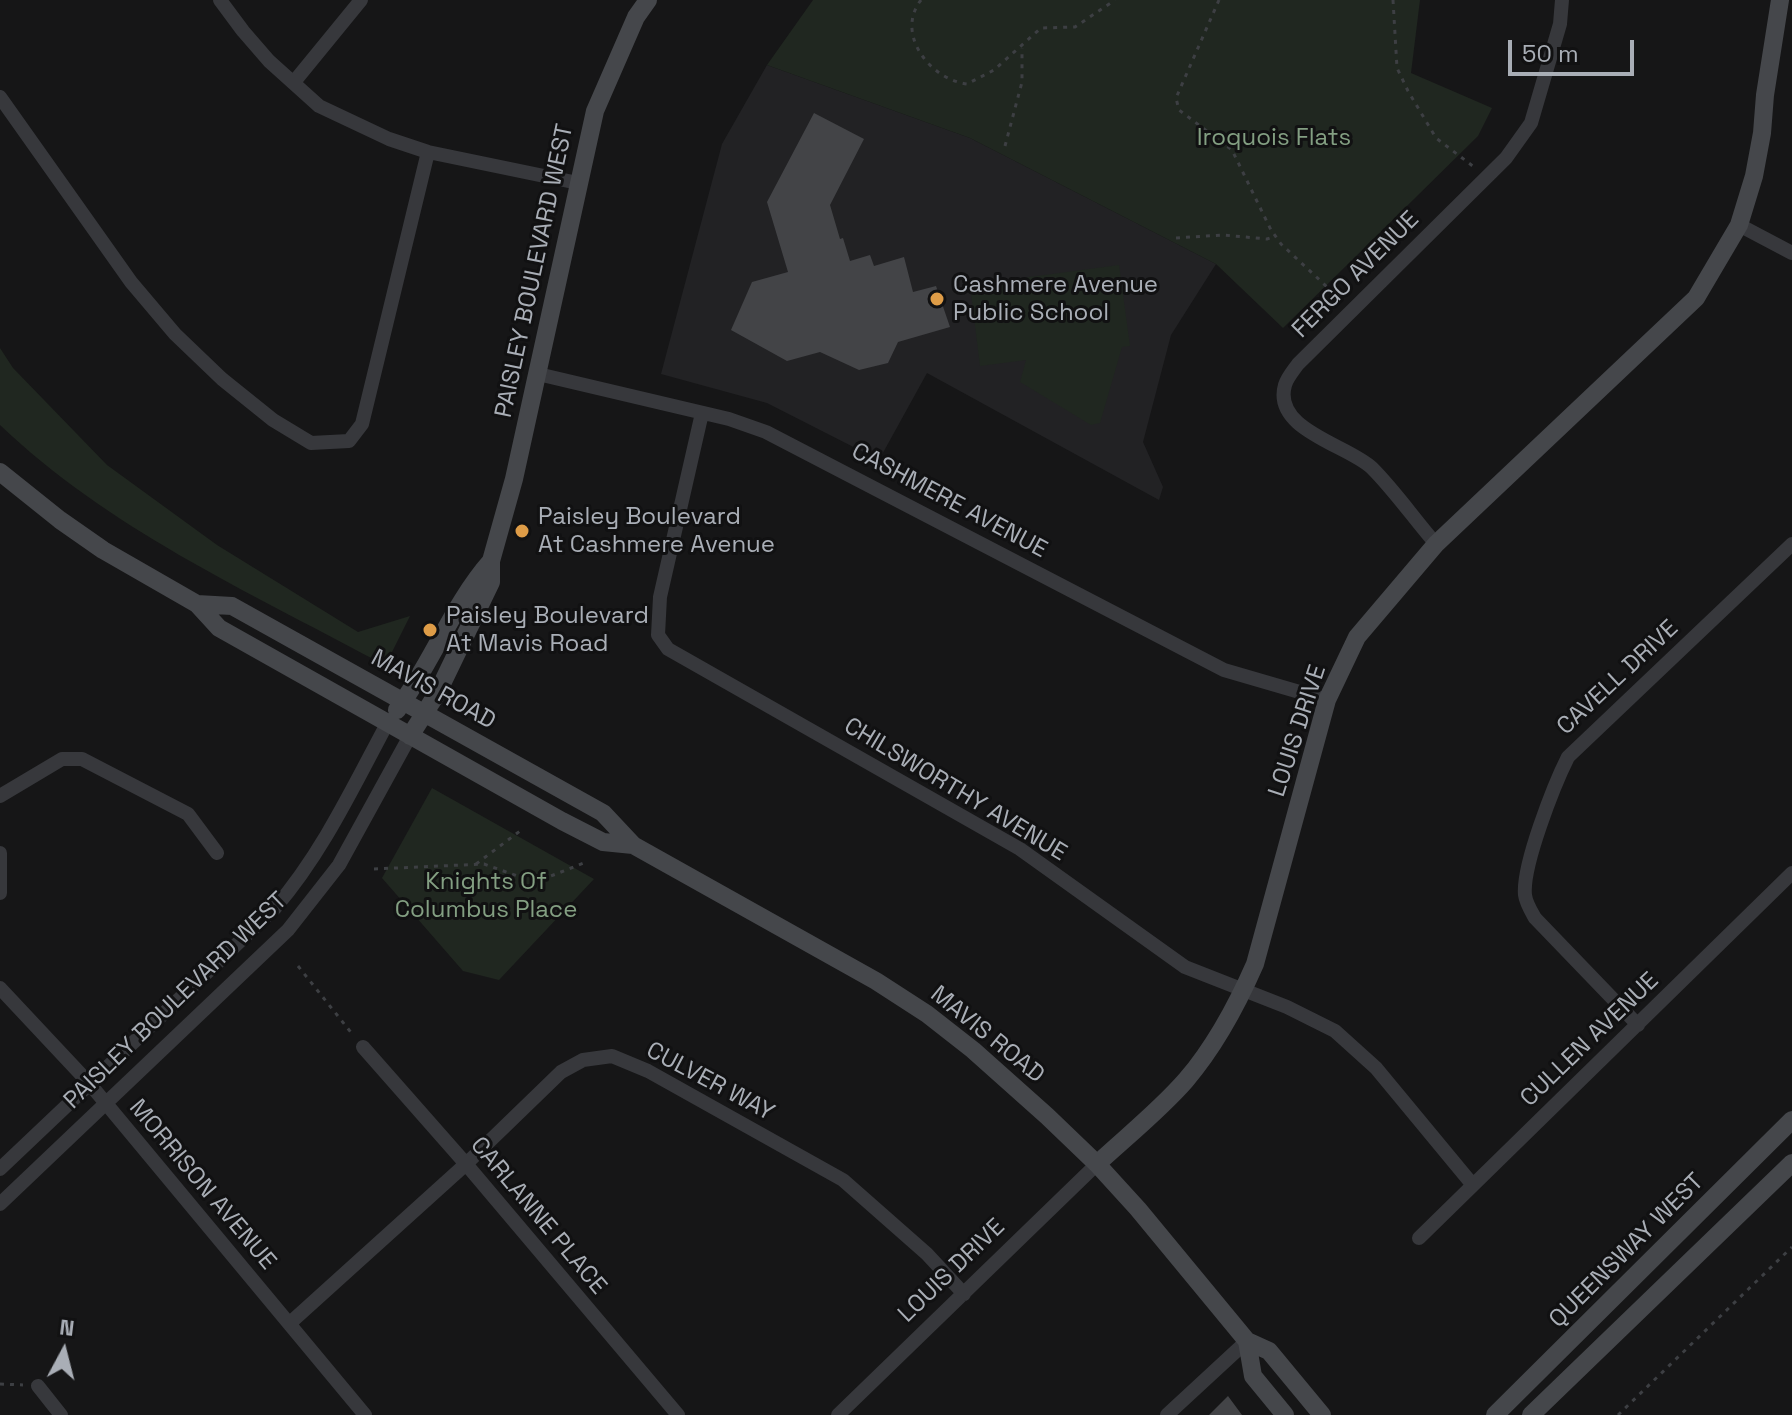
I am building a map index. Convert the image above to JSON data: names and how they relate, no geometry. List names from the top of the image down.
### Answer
{
  "streets": {
    "main road": [
      "PAISLEY BOULEVARD WEST",
      "MAVIS ROAD",
      "LOUIS DRIVE",
      "QUEENSWAY WEST"
    ],
    "street": [
      "FERGO AVENUE",
      "CASHMERE AVENUE",
      "CAVELL DRIVE",
      "CHILSWORTHY AVENUE",
      "CULLEN AVENUE",
      "CULVER WAY",
      "MORRISON AVENUE",
      "CARLANNE PLACE"
    ]
  },
  "crossings": [
    ["PAISLEY BOULEVARD WEST", "CASHMERE AVENUE"],
    ["PAISLEY BOULEVARD WEST", "MAVIS ROAD"],
    ["PAISLEY BOULEVARD WEST", "MORRISON AVENUE"],
    ["FERGO AVENUE", "LOUIS DRIVE"],
    ["CASHMERE AVENUE", "LOUIS DRIVE"],
    ["CASHMERE AVENUE", "CHILSWORTHY AVENUE"],
    ["CAVELL DRIVE", "CULLEN AVENUE"],
    ["MAVIS ROAD", "LOUIS DRIVE"],
    ["LOUIS DRIVE", "CHILSWORTHY AVENUE"],
    ["LOUIS DRIVE", "CULVER WAY"],
    ["CHILSWORTHY AVENUE", "CULLEN AVENUE"],
    ["CULVER WAY", "MORRISON AVENUE"],
    ["CULVER WAY", "CARLANNE PLACE"]
  ],
  "parks": ["Iroquois Flats", "Knights Of Columbus Place"],
  "places": ["Cashmere Avenue Public School", "Paisley Boulevard At Cashmere Avenue", "Paisley Boulevard At Mavis Road"],
  "scale_bar": "50 m",
  "north": "top"
}
